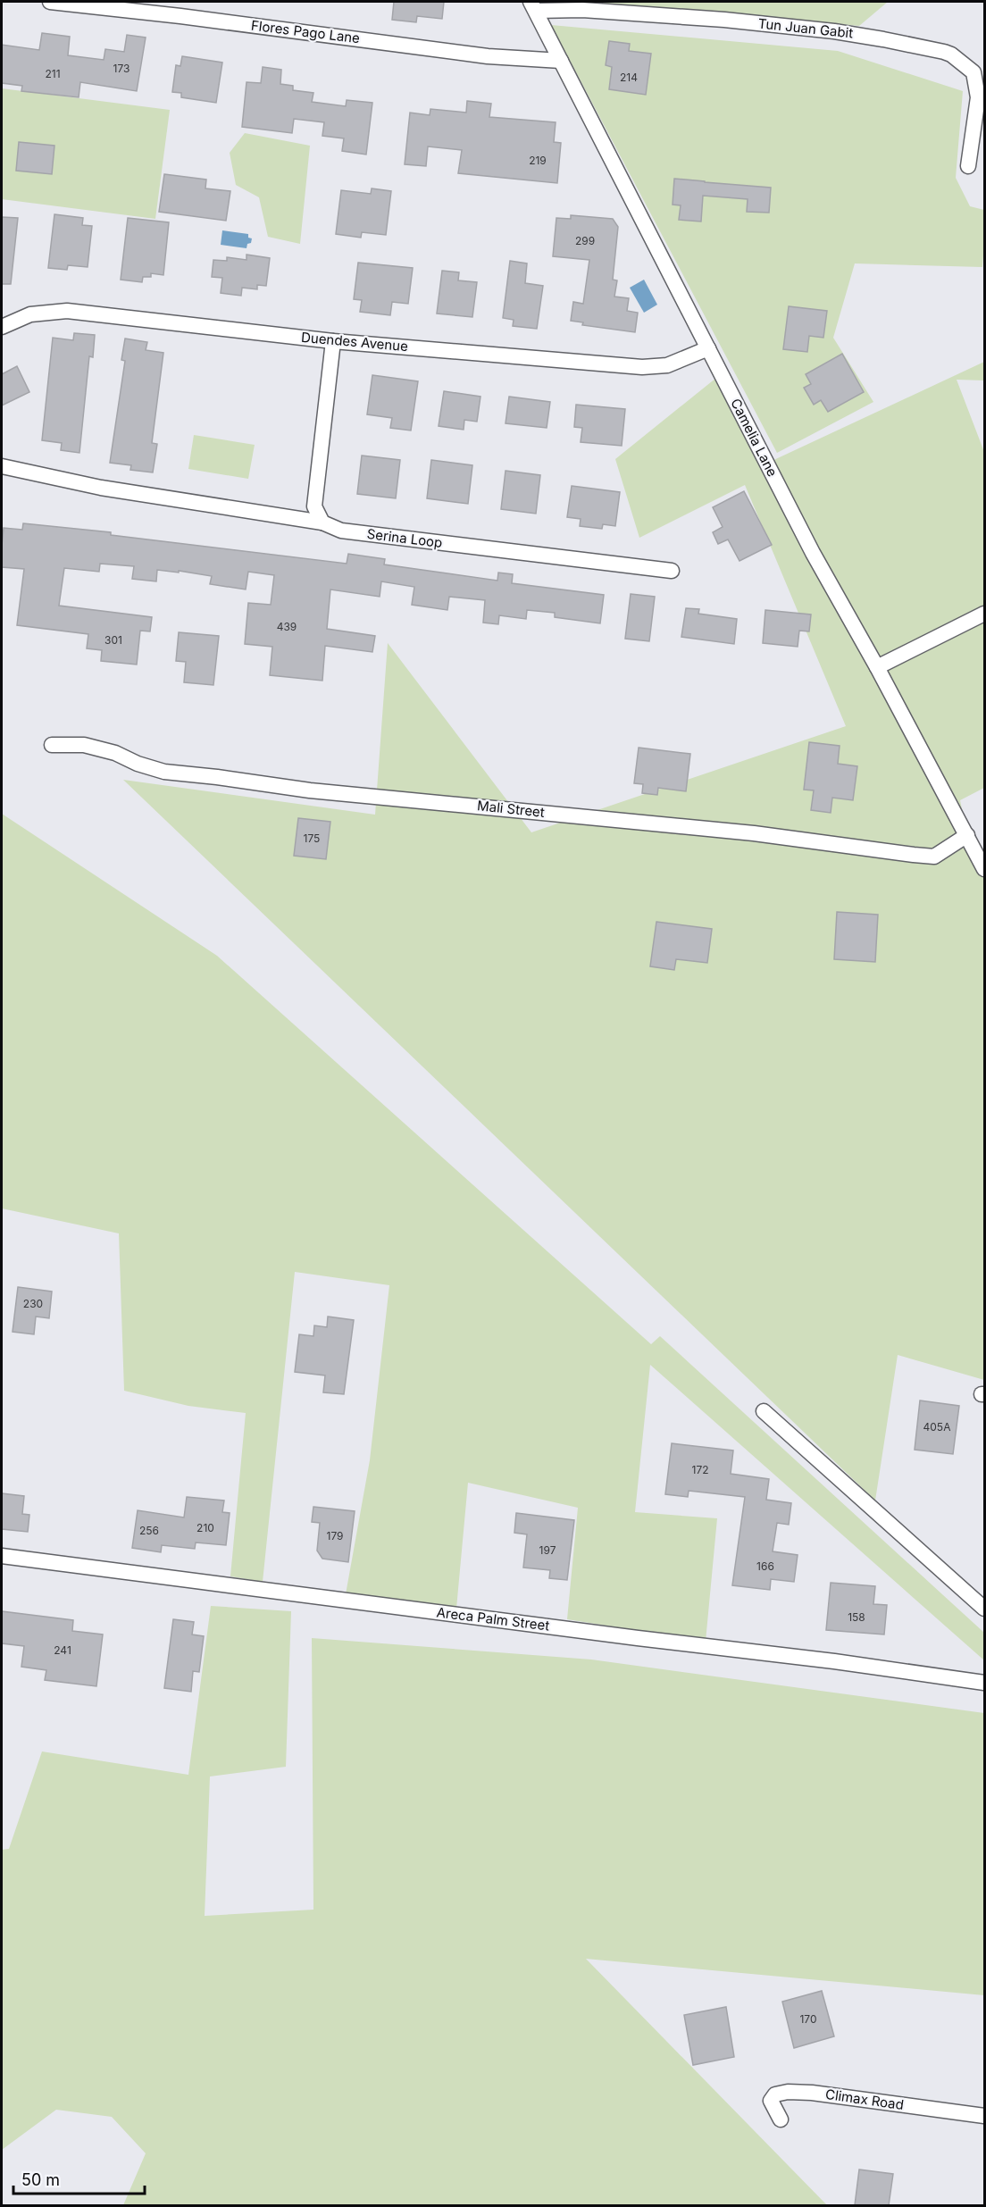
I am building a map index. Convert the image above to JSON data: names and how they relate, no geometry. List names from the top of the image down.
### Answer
{
  "streets": {
    "street": [
      "Tun Juan Gabit",
      "Flores Pago Lane",
      "Duendes Avenue",
      "Camelia Lane",
      "Serina Loop",
      "Mali Street",
      "Areca Palm Street",
      "Climax Road"
    ]
  },
  "crossings": [
    ["Tun Juan Gabit", "Camelia Lane"],
    ["Flores Pago Lane", "Camelia Lane"],
    ["Duendes Avenue", "Camelia Lane"],
    ["Camelia Lane", "Mali Street"]
  ],
  "house_numbers": [
    "173",
    "211",
    "214",
    "219",
    "299",
    "439",
    "301",
    "175",
    "230",
    "405A",
    "172",
    "210",
    "256",
    "179",
    "197",
    "166",
    "158",
    "241",
    "170"
  ],
  "scale_bar": "50 m"
}
